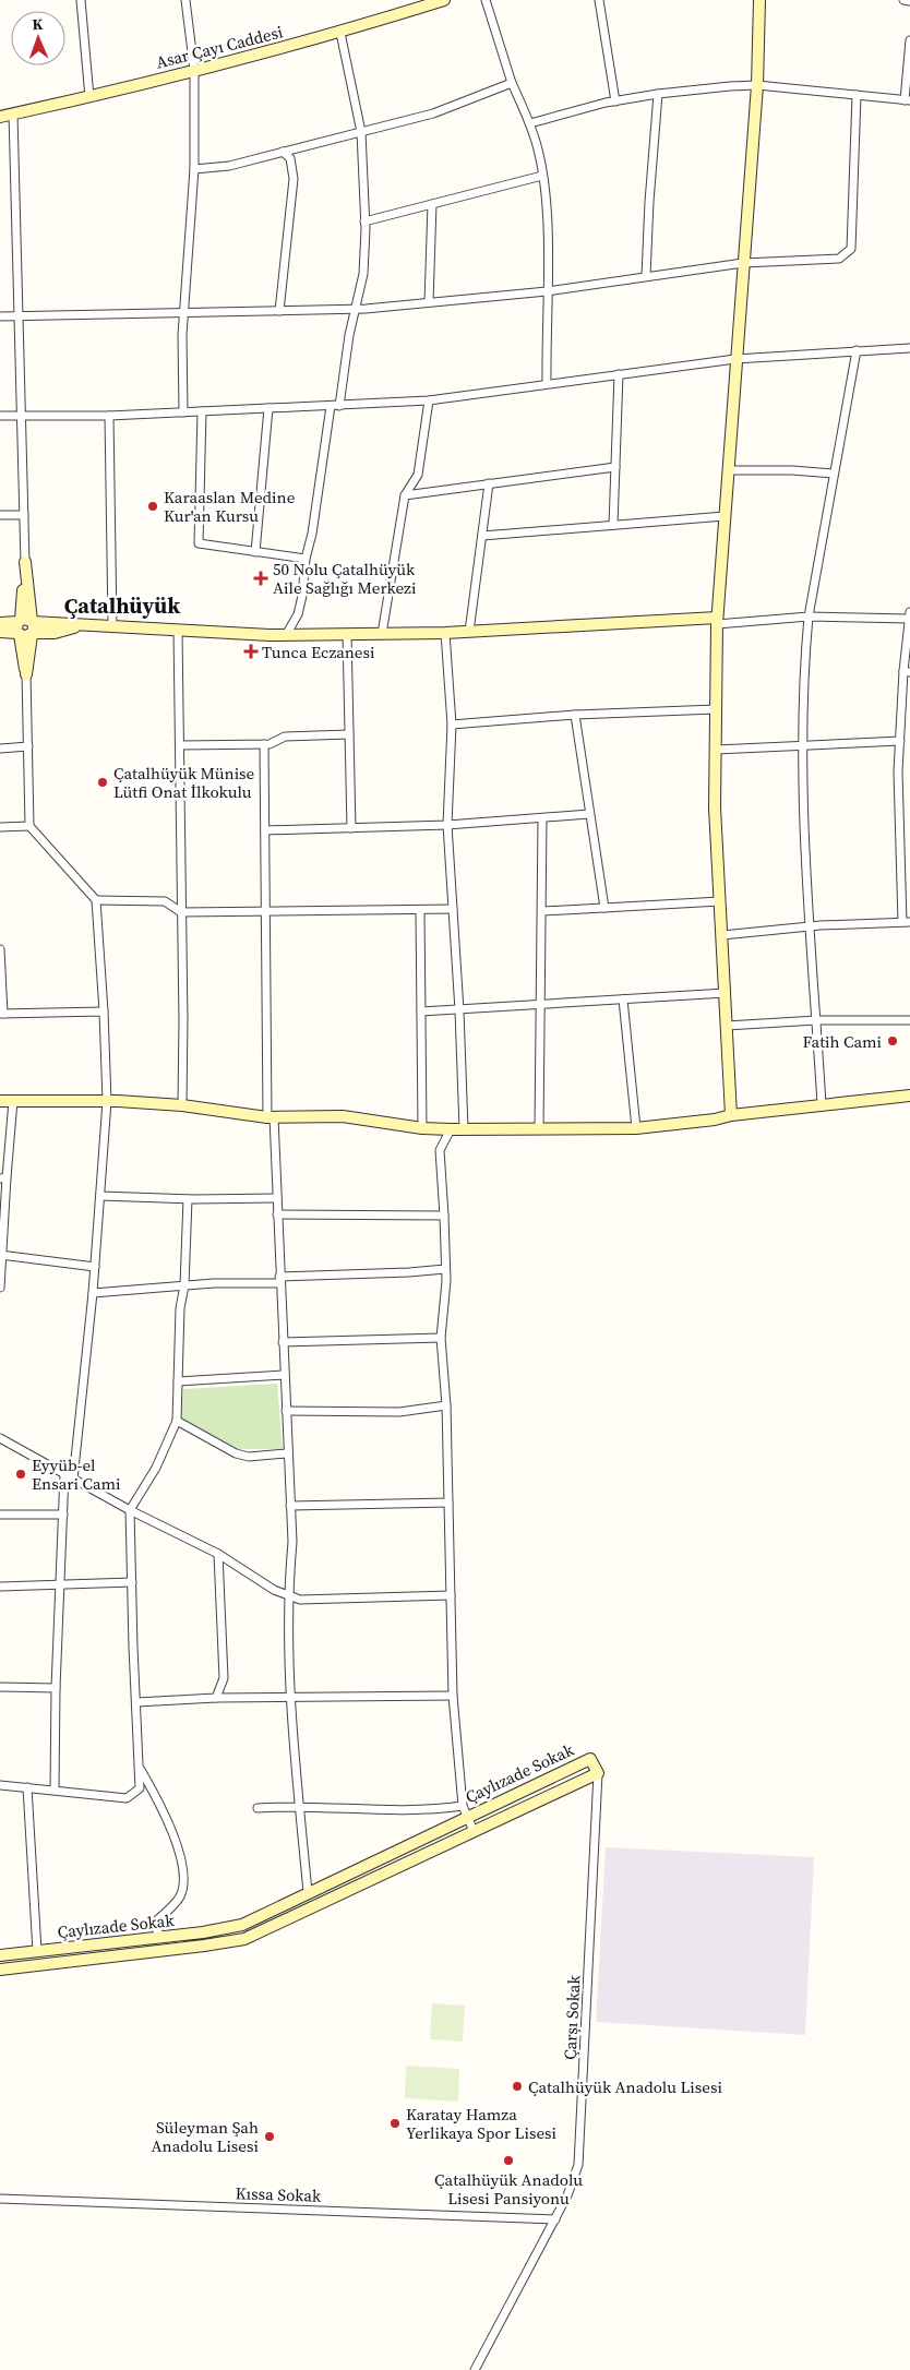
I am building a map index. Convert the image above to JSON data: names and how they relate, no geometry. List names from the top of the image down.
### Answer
{
  "streets": {
    "street": [
      "Asar Çayı Caddesi",
      "Çaylızade Sokak",
      "Çarşı Sokak",
      "Kıssa Sokak"
    ]
  },
  "crossings": [
    ["Çaylızade Sokak", "Çarşı Sokak"],
    ["Çarşı Sokak", "Kıssa Sokak"]
  ],
  "districts": ["Çatalhüyük"],
  "places": {
    "other": [
      "Karaaslan Medine Kur'an Kursu",
      "Çatalhüyük Münise Lütfi Onat İlkokulu",
      "Fatih Cami",
      "Eyyüb-el Ensari Cami",
      "Çatalhüyük Anadolu Lisesi",
      "Karatay Hamza Yerlikaya Spor Lisesi",
      "Süleyman Şah Anadolu Lisesi",
      "Çatalhüyük Anadolu Lisesi Pansiyonu"
    ],
    "health": ["50 Nolu Çatalhüyük Aile Sağlığı Merkezi", "Tunca Eczanesi"]
  },
  "north": "top"
}
